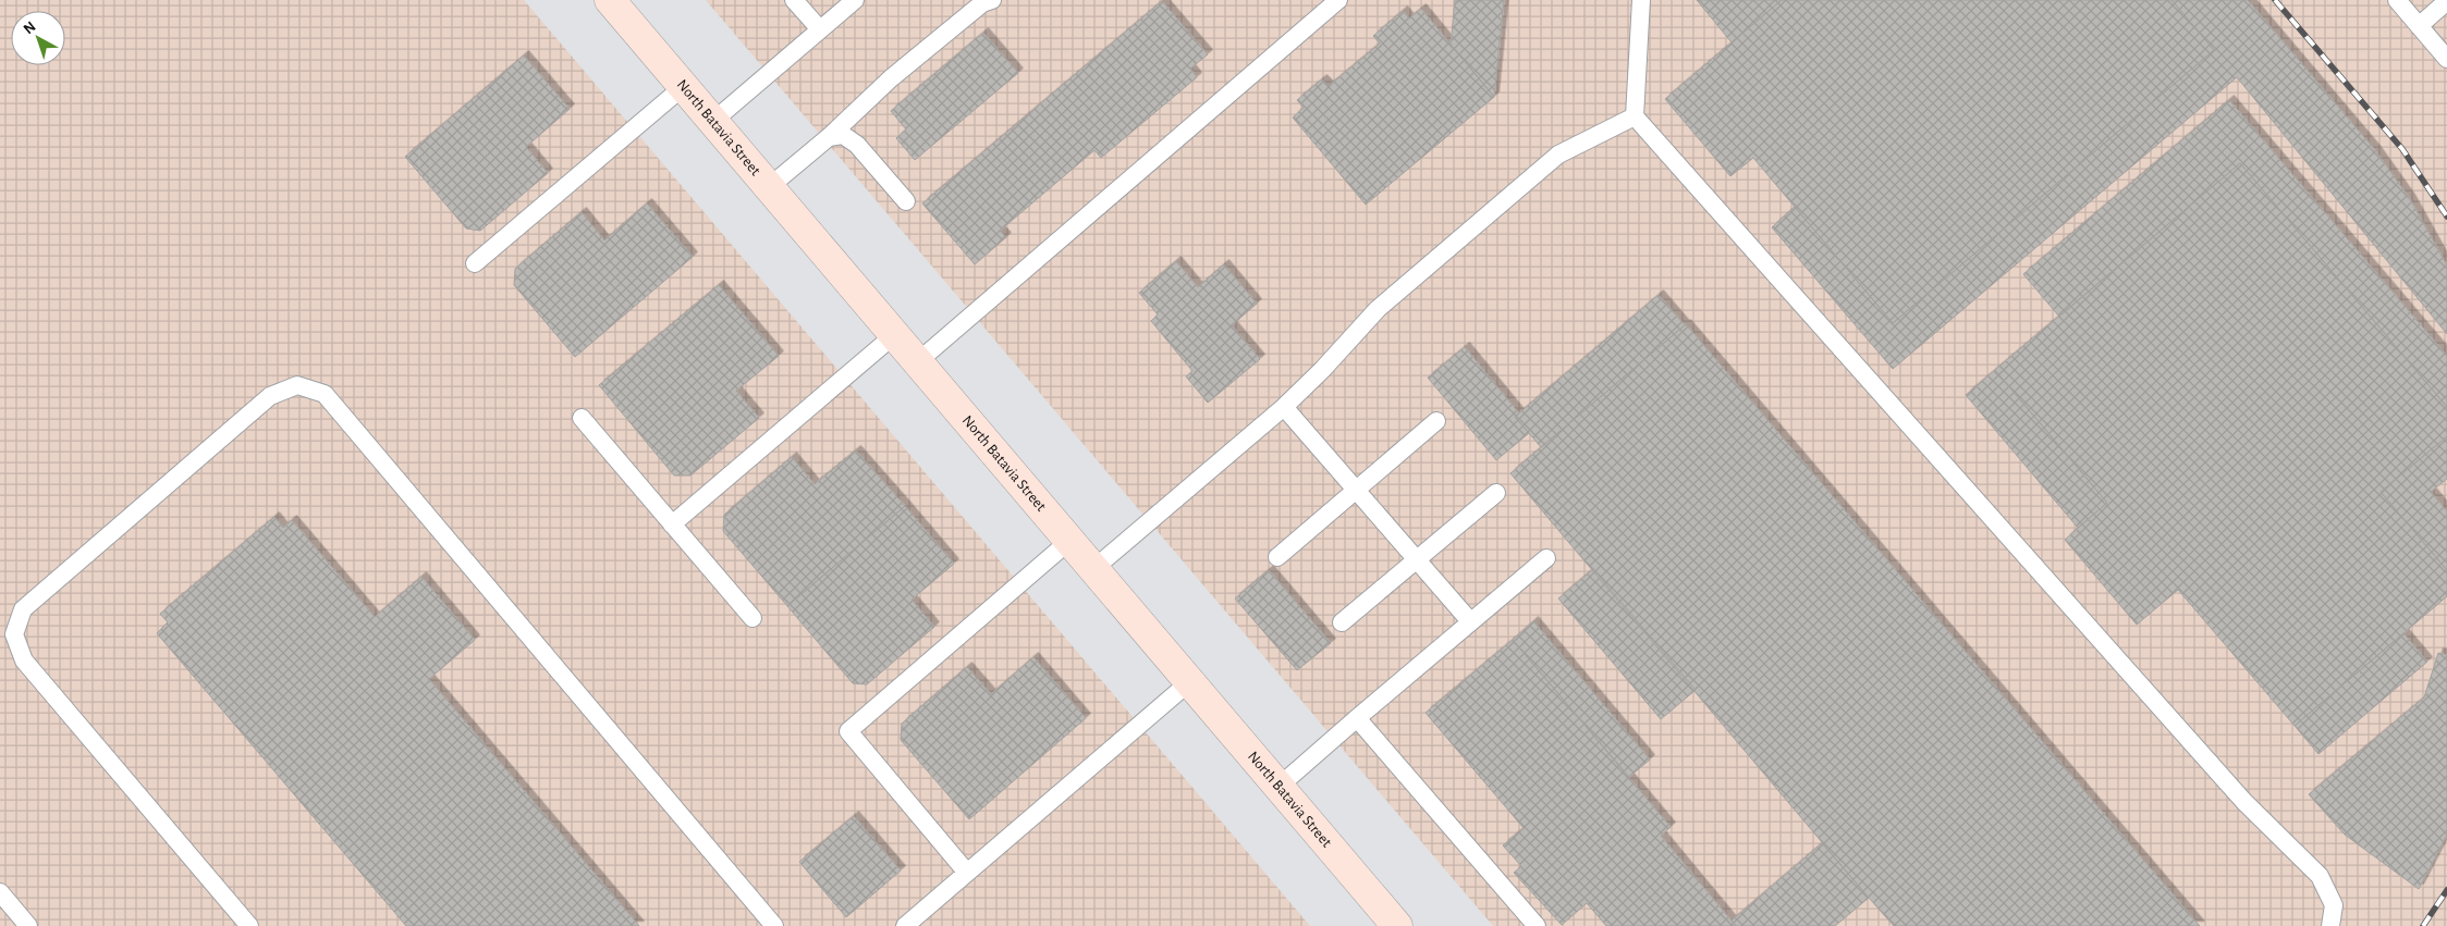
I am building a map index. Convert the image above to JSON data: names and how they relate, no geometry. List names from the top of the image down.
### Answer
{
  "streets": {
    "main road": ["North Batavia Street"]
  },
  "north": "top left"
}
